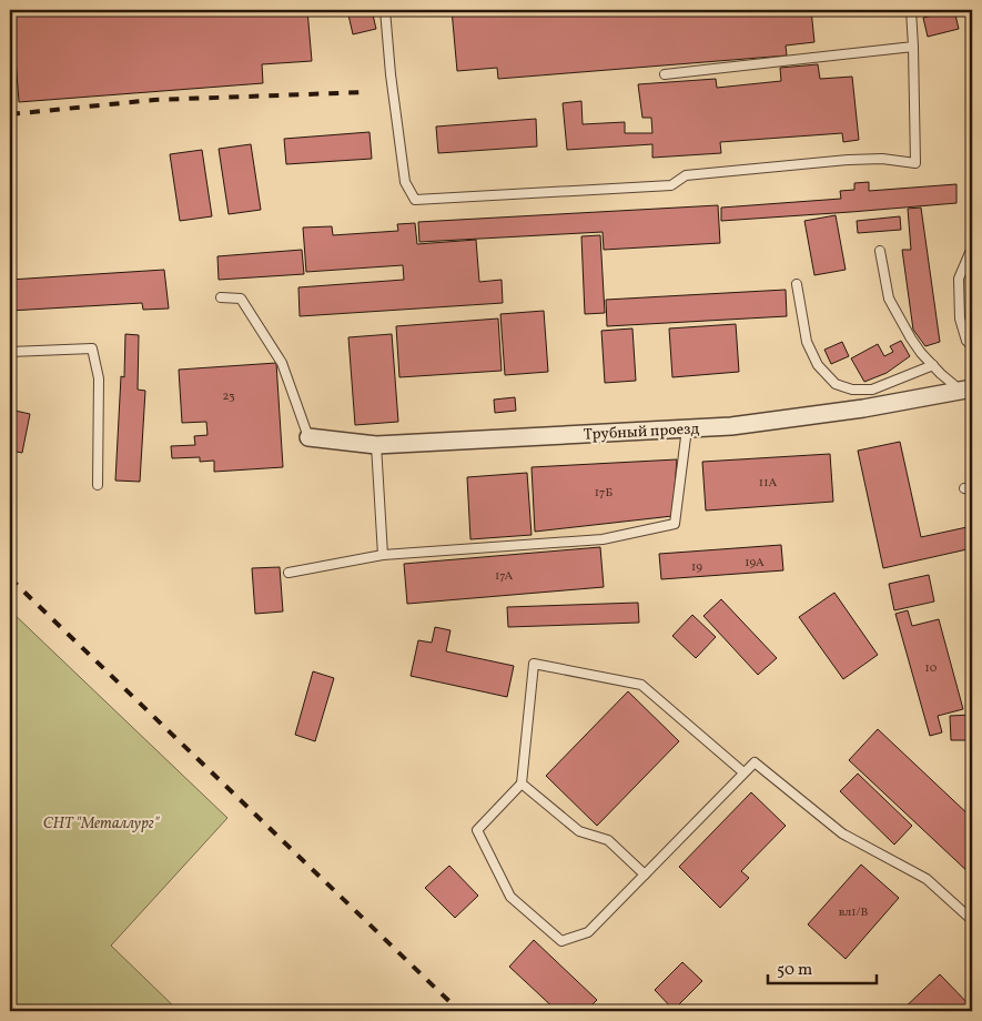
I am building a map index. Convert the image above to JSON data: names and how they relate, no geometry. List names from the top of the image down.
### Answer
{
  "streets": {
    "street": ["Трубный проезд"]
  },
  "parks": ["СНТ \"Металлург\""],
  "house_numbers": [
    "23",
    "11А",
    "17Б",
    "19А",
    "19",
    "17А",
    "10",
    "вл1/В"
  ],
  "scale_bar": "50 m"
}
